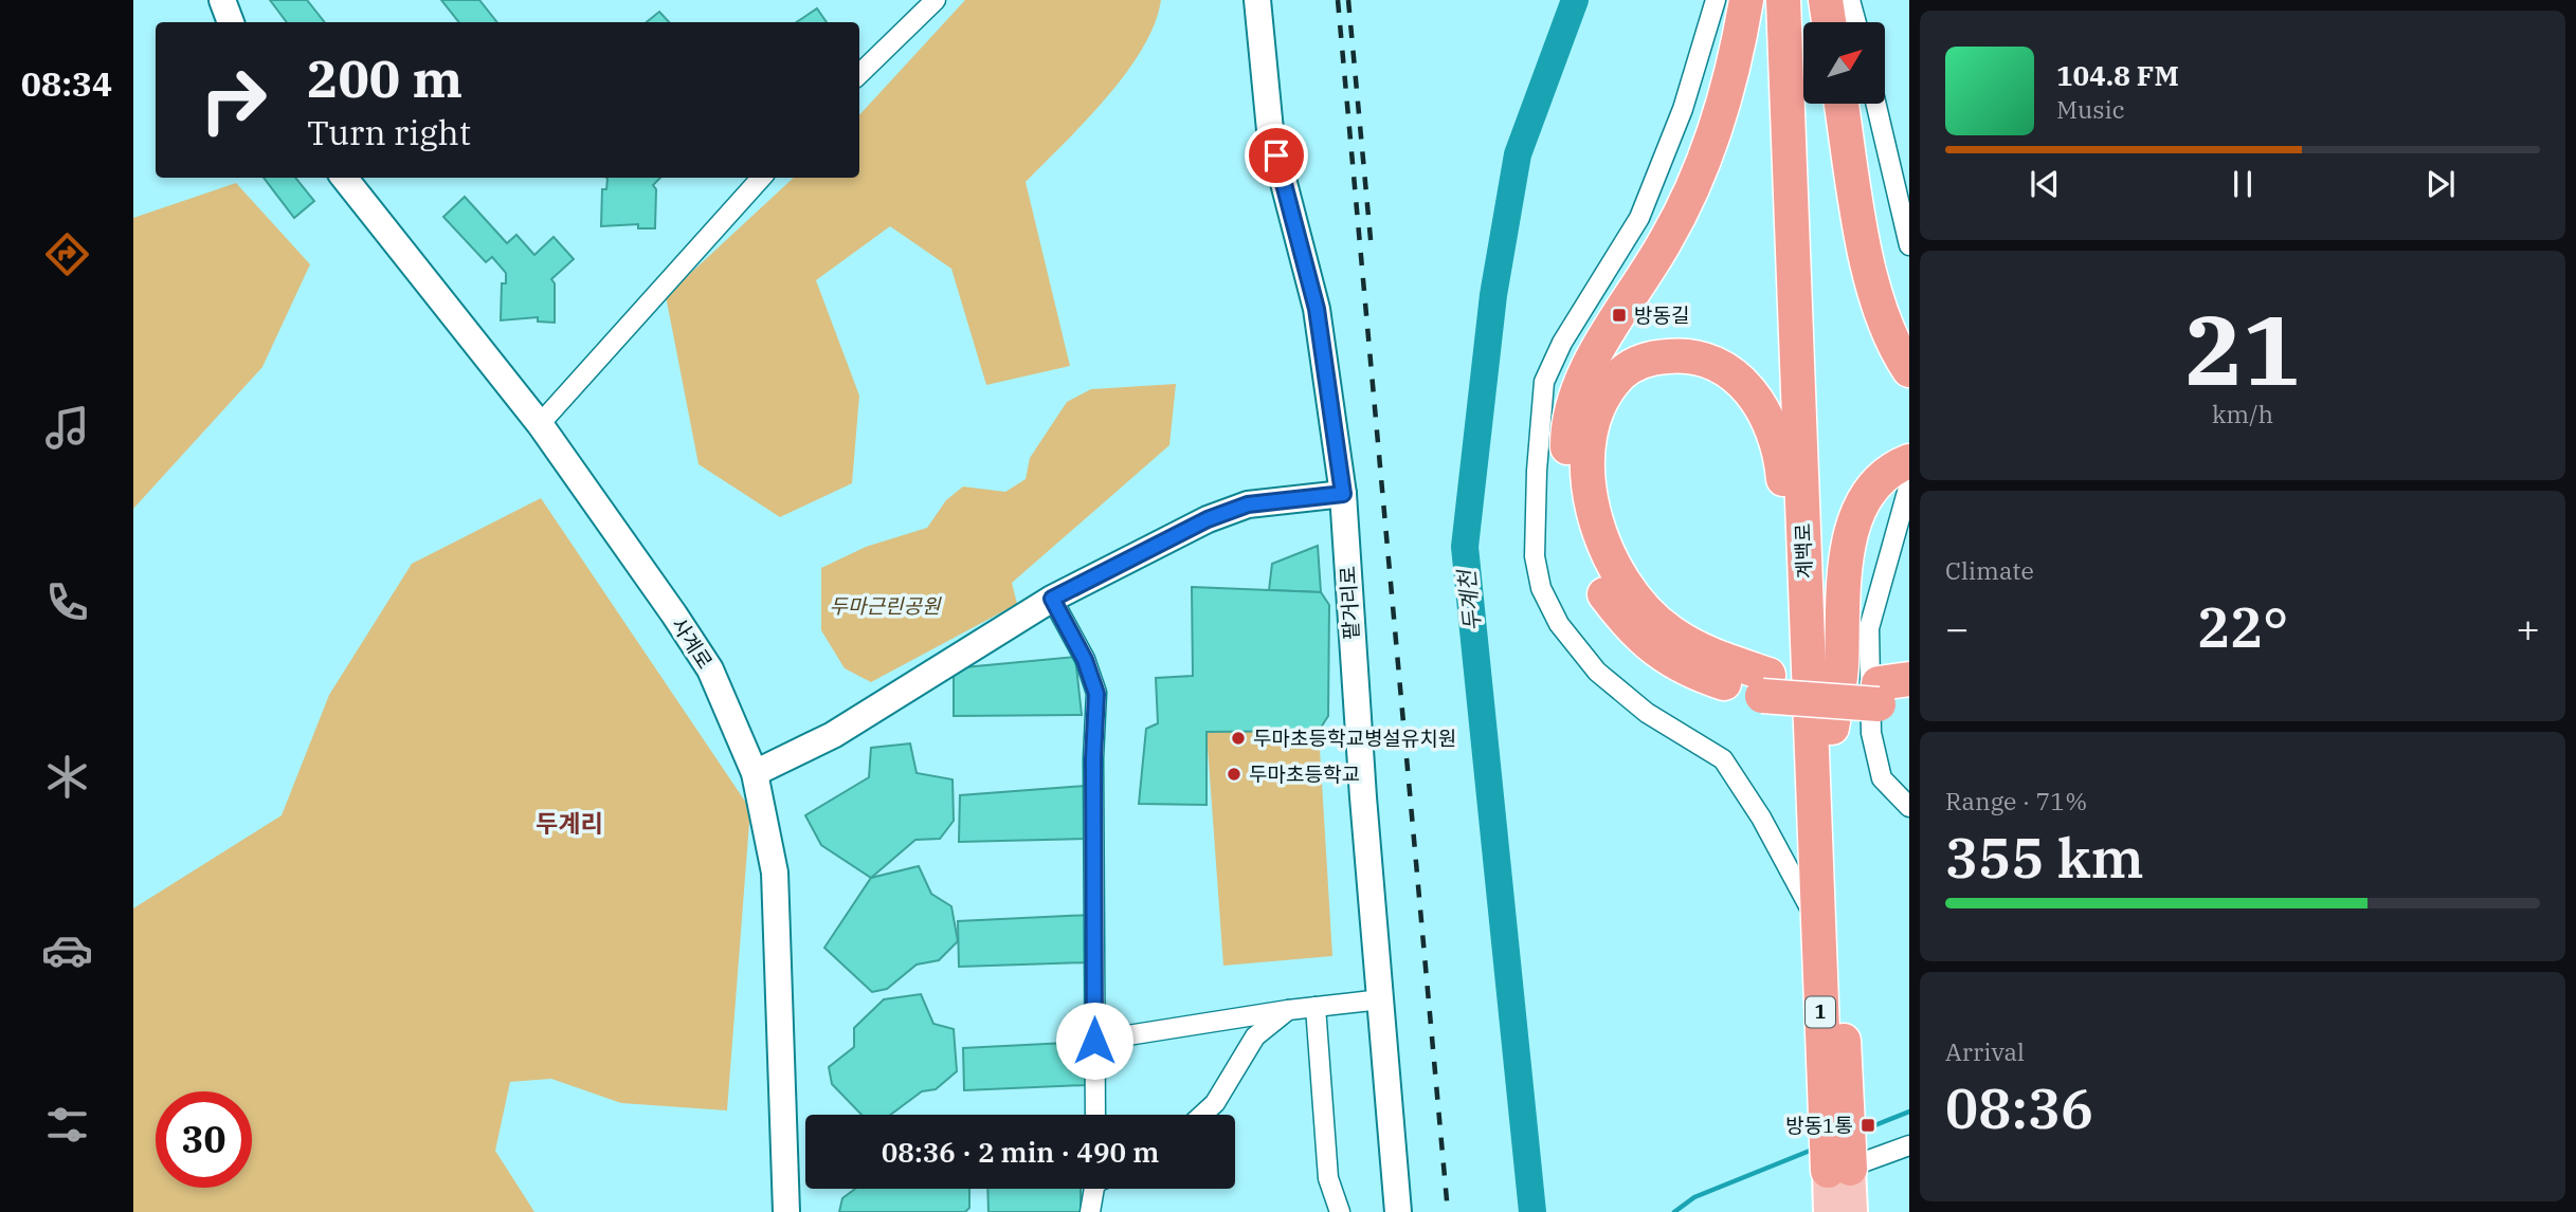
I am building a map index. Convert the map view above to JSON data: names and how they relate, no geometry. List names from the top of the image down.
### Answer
{
  "streets": {
    "highway": ["계백로", "1"],
    "street": ["팥거리로", "사계로"]
  },
  "crossings": [
    ["계백로", "1"]
  ],
  "districts": ["두계리"],
  "water": ["두계천"],
  "parks": ["두마근린공원"],
  "places": {
    "transit": ["방동길", "방동1통"],
    "other": ["두마초등학교병설유치원", "두마초등학교"]
  },
  "north": "top right",
  "page": {
    "tabs": "08:34",
    "turn": ["200 m", "Turn right"],
    "song": ["104.8 FM", "Music"],
    "tile": [
      ["21", "km/h"],
      "Climate",
      ["Range · 71%", "355 km"],
      ["Arrival", "08:36"]
    ],
    "heat": ["−", "22°", "+"],
    "limit": "30",
    "trip": "08:36 · 2 min · 490 m"
  }
}
